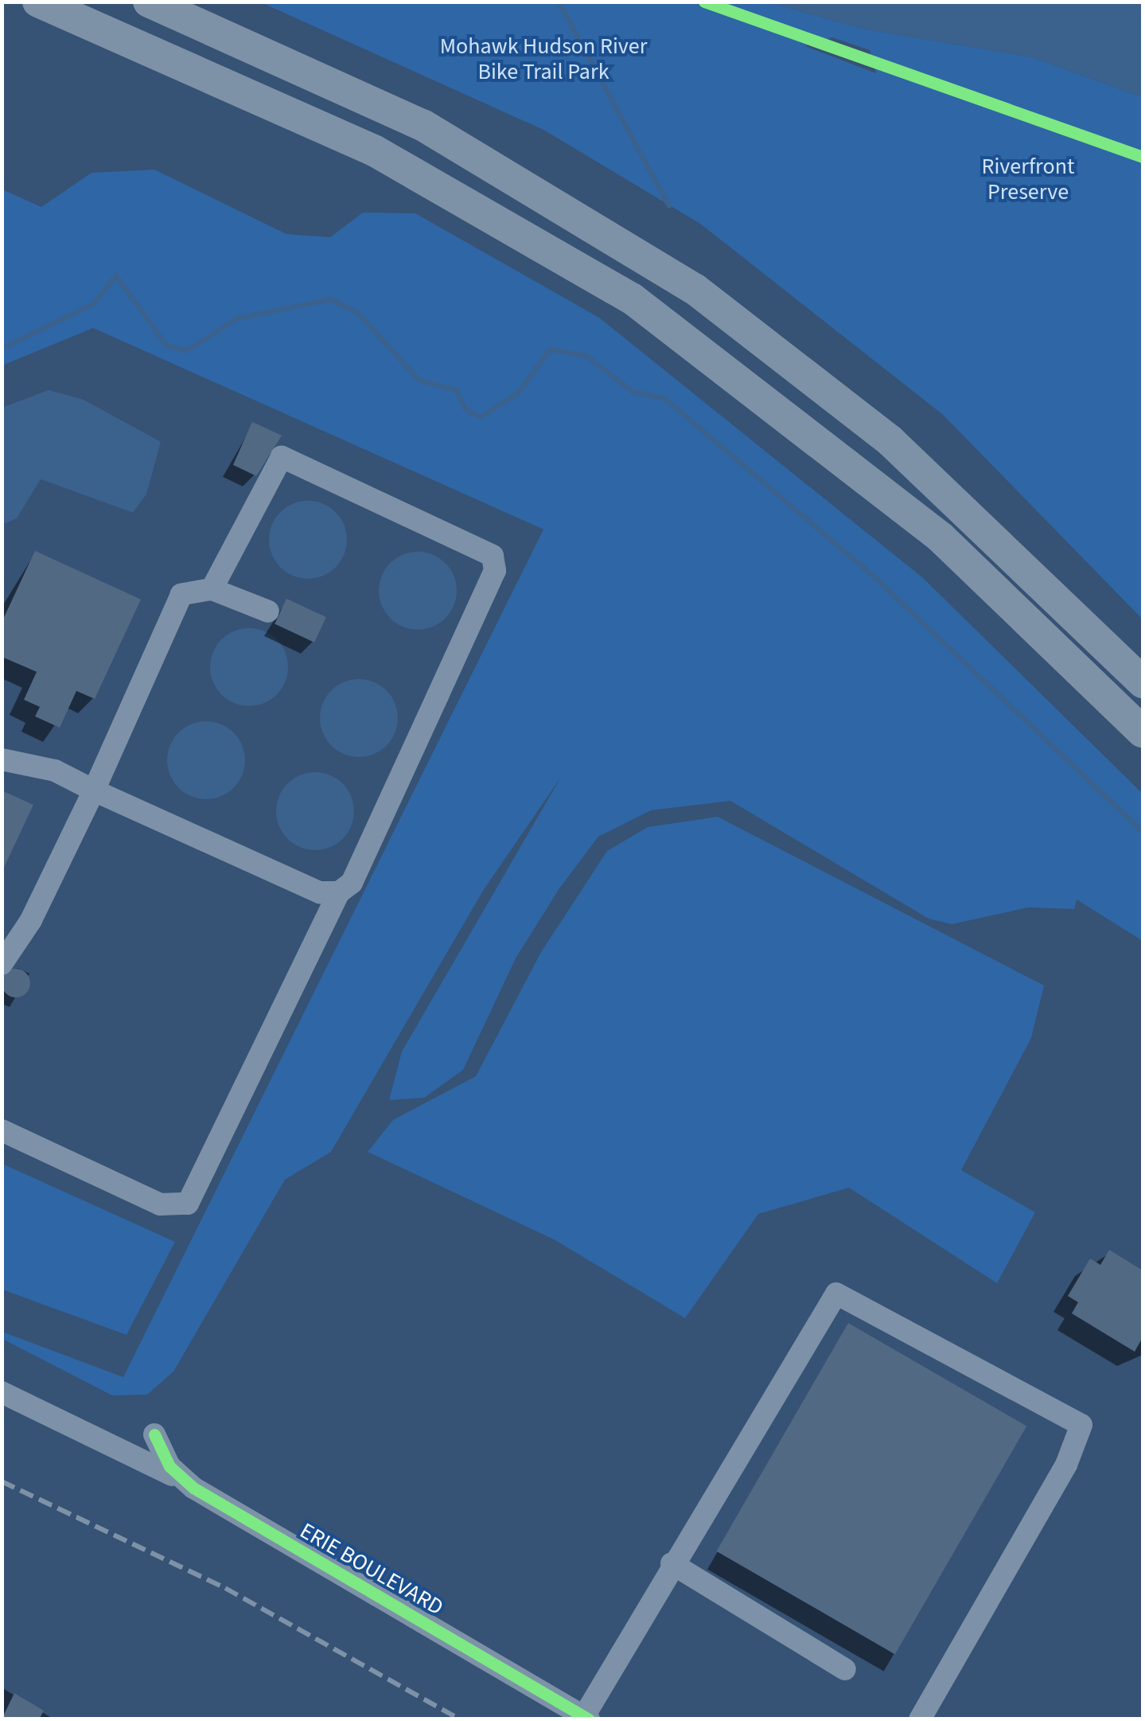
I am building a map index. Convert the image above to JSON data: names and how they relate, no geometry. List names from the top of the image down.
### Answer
{
  "streets": {
    "street": ["ERIE BOULEVARD"]
  },
  "parks": ["Mohawk Hudson River Bike Trail Park", "Riverfront Preserve"]
}
